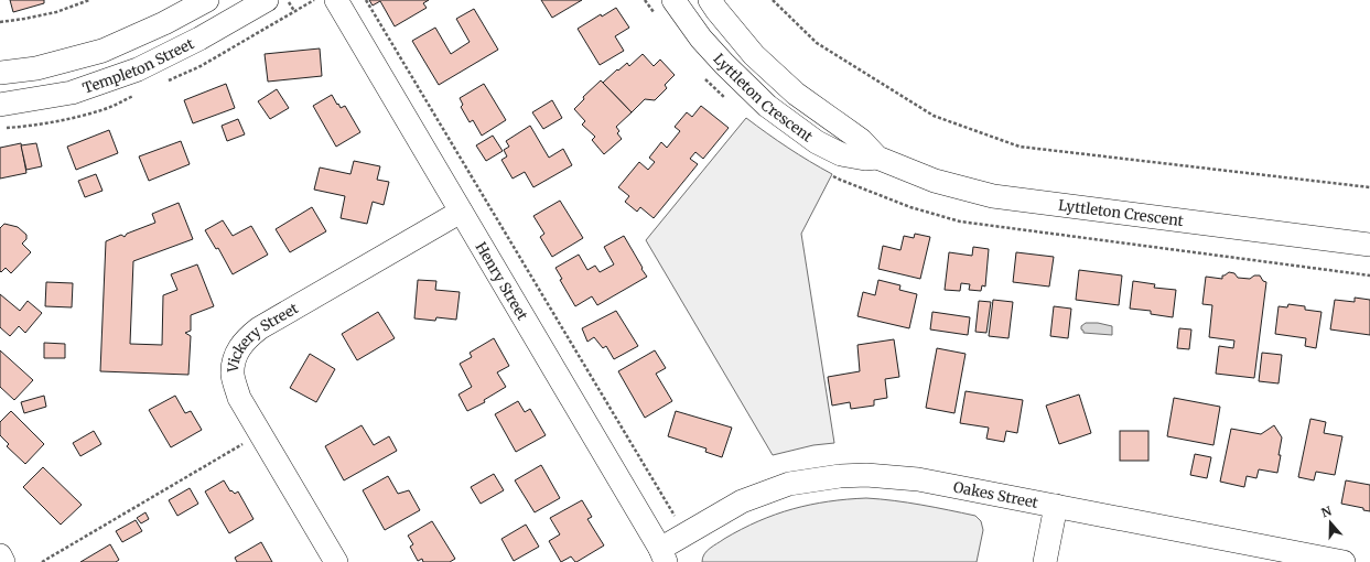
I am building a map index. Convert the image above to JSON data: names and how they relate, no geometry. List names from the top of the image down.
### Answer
{
  "streets": {
    "street": [
      "Templeton Street",
      "Lyttleton Crescent",
      "Henry Street",
      "Vickery Street",
      "Oakes Street"
    ]
  },
  "crossings": [
    ["Henry Street", "Vickery Street"],
    ["Henry Street", "Oakes Street"]
  ],
  "north": "top"
}
